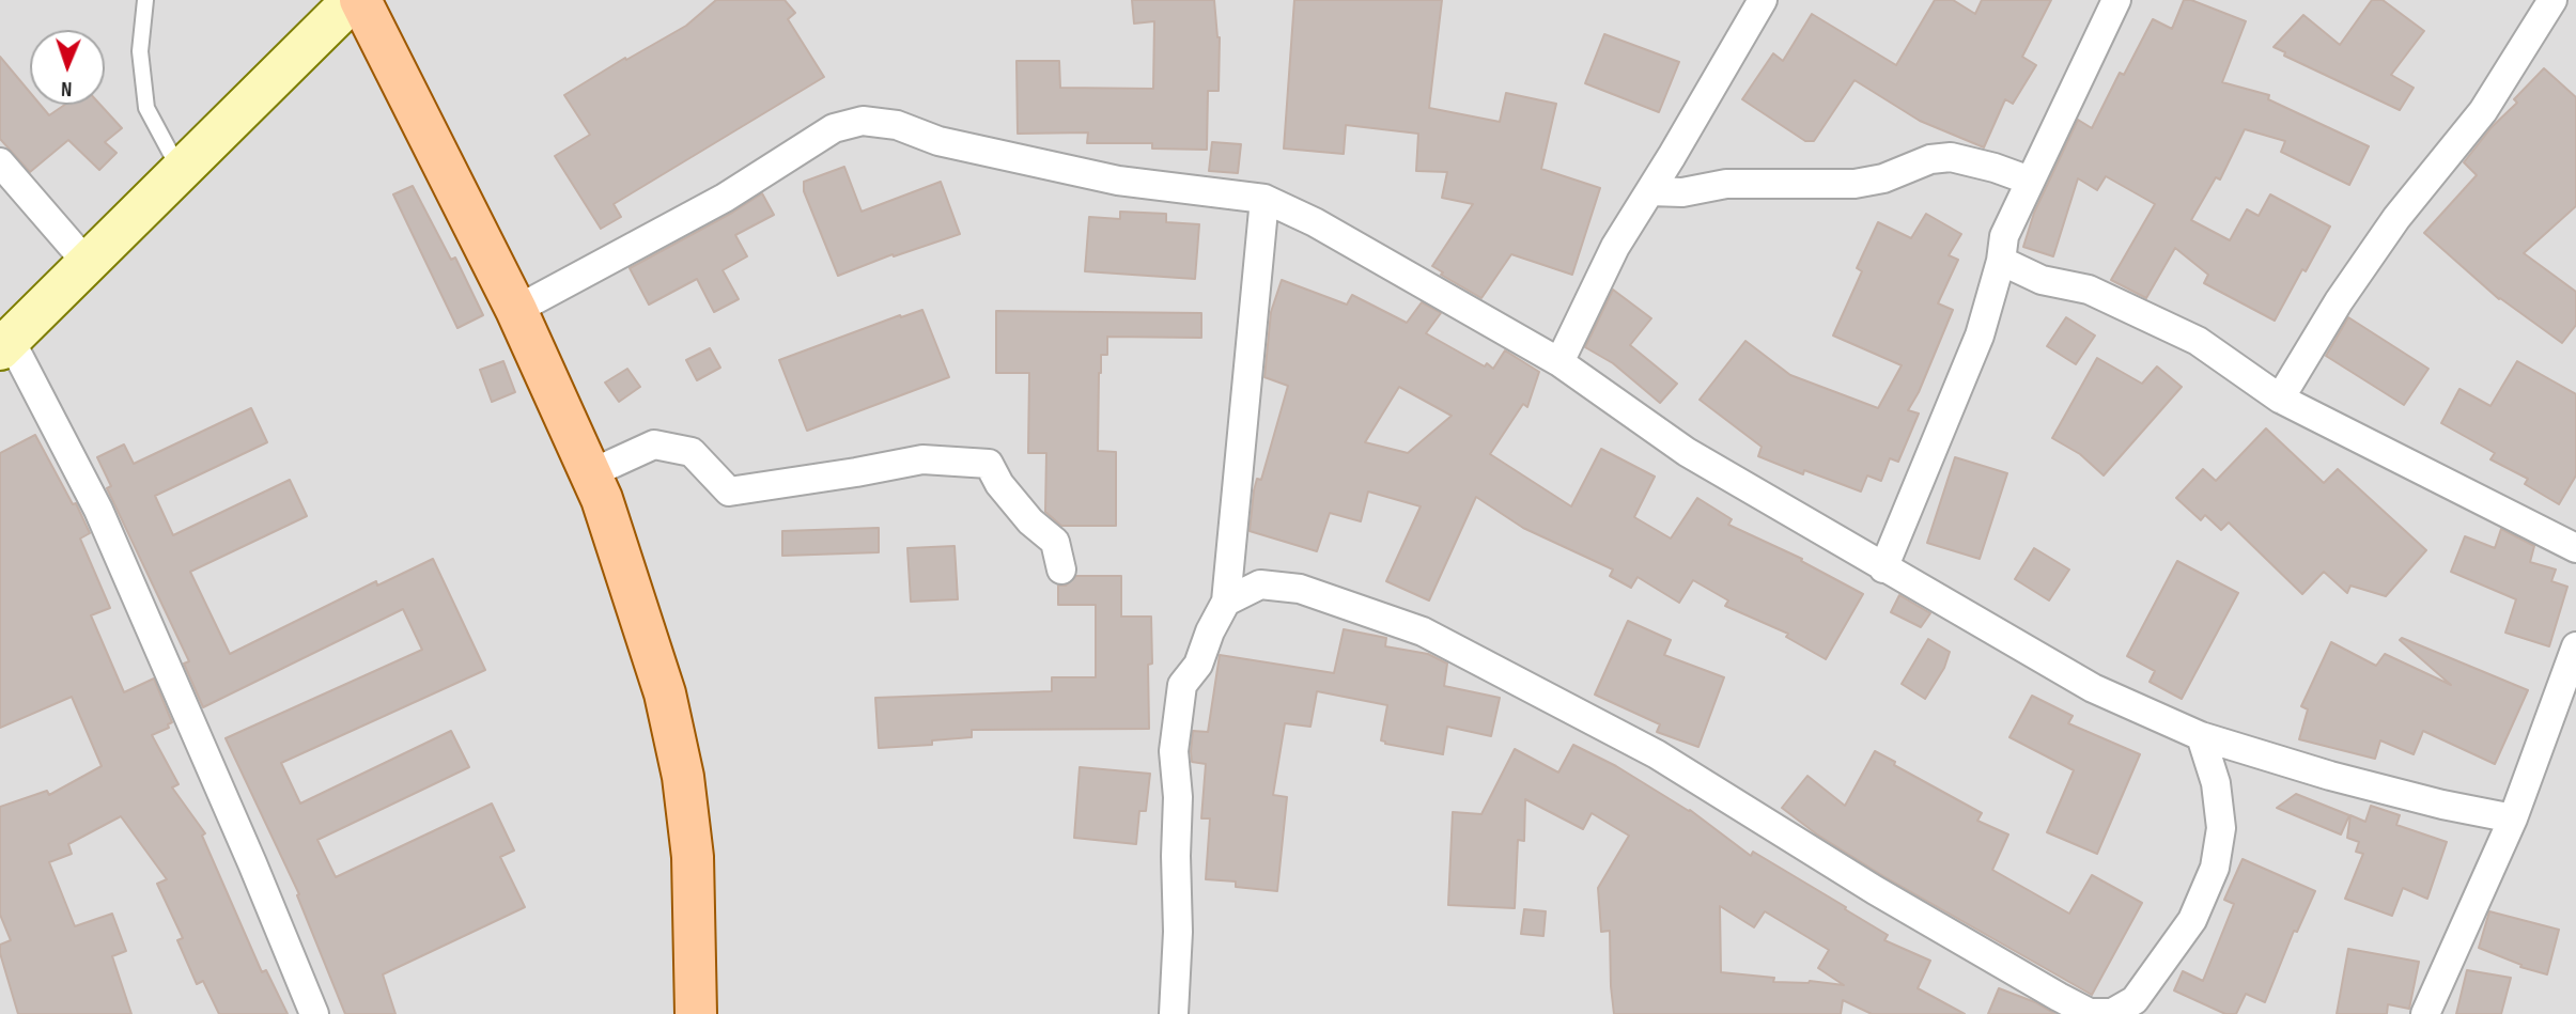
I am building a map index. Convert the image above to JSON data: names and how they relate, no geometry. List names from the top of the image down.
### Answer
{
  "north": "bottom"
}
